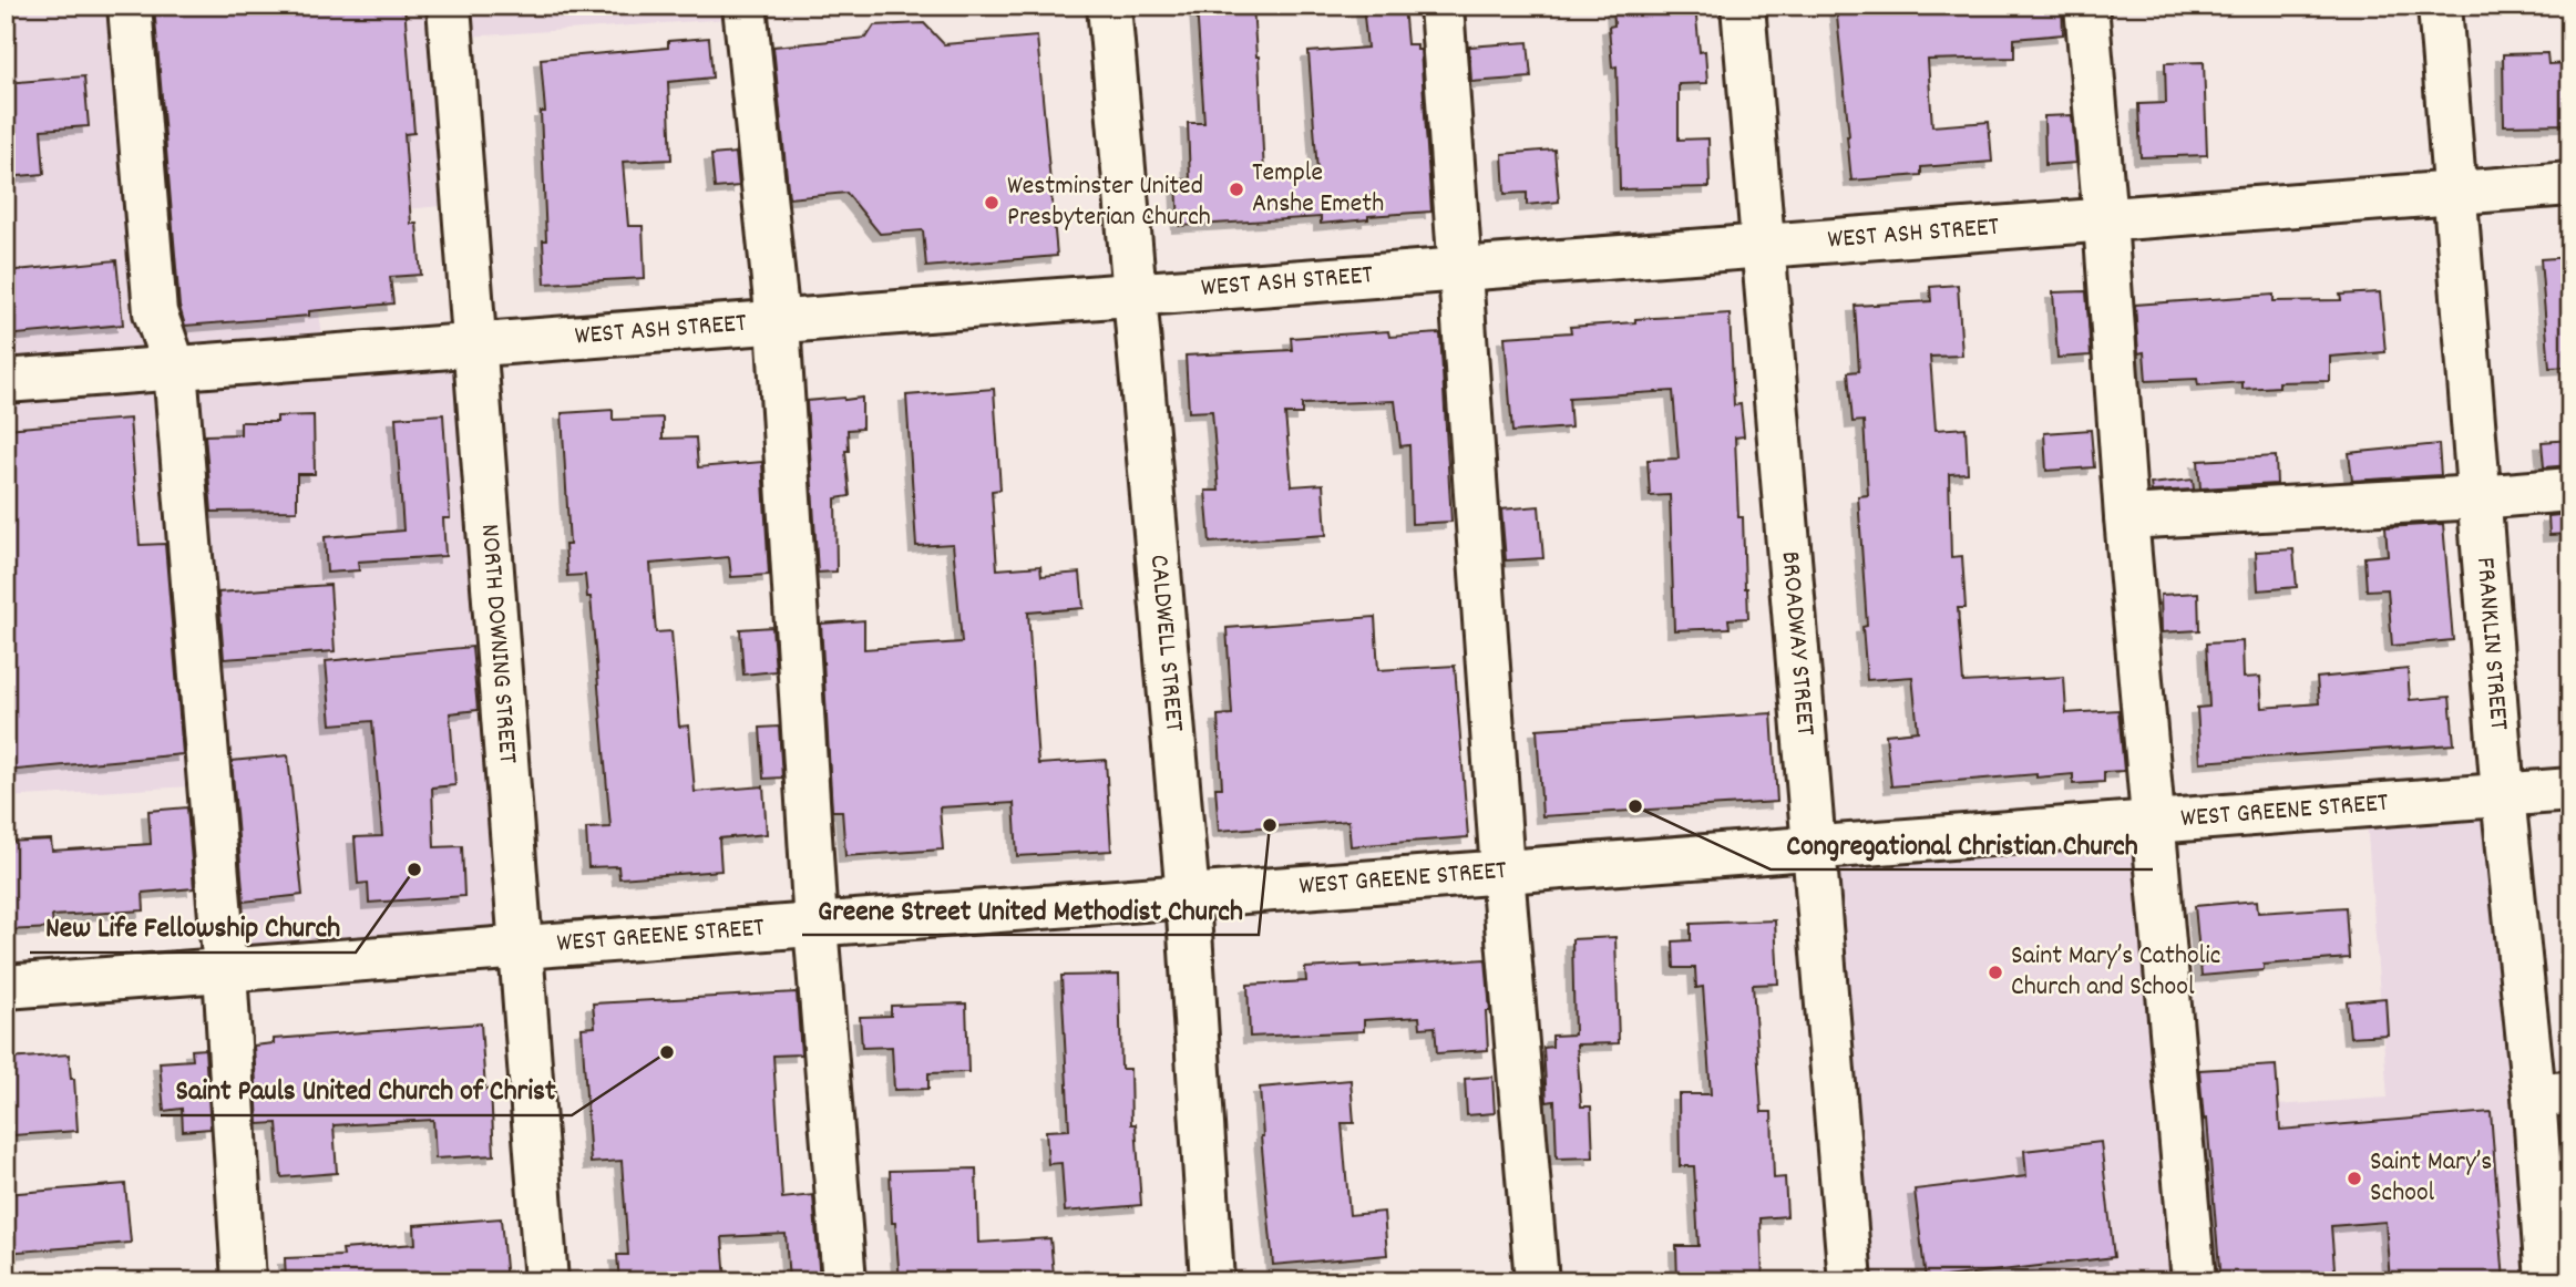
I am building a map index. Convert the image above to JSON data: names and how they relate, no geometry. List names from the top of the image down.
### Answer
{
  "streets": {
    "street": [
      "WEST ASH STREET",
      "NORTH DOWNING STREET",
      "CALDWELL STREET",
      "BROADWAY STREET",
      "FRANKLIN STREET",
      "WEST GREENE STREET"
    ]
  },
  "crossings": [
    ["WEST ASH STREET", "NORTH DOWNING STREET"],
    ["WEST ASH STREET", "CALDWELL STREET"],
    ["WEST ASH STREET", "BROADWAY STREET"],
    ["WEST ASH STREET", "FRANKLIN STREET"],
    ["NORTH DOWNING STREET", "WEST GREENE STREET"],
    ["CALDWELL STREET", "WEST GREENE STREET"],
    ["BROADWAY STREET", "WEST GREENE STREET"],
    ["FRANKLIN STREET", "WEST GREENE STREET"]
  ],
  "places": [
    "Temple Anshe Emeth",
    "Westminster United Presbyterian Church",
    "Congregational Christian Church",
    "Greene Street United Methodist Church",
    "New Life Fellowship Church",
    "Saint Mary’s Catholic Church and School",
    "Saint Pauls United Church of Christ",
    "Saint Mary’s School"
  ]
}
